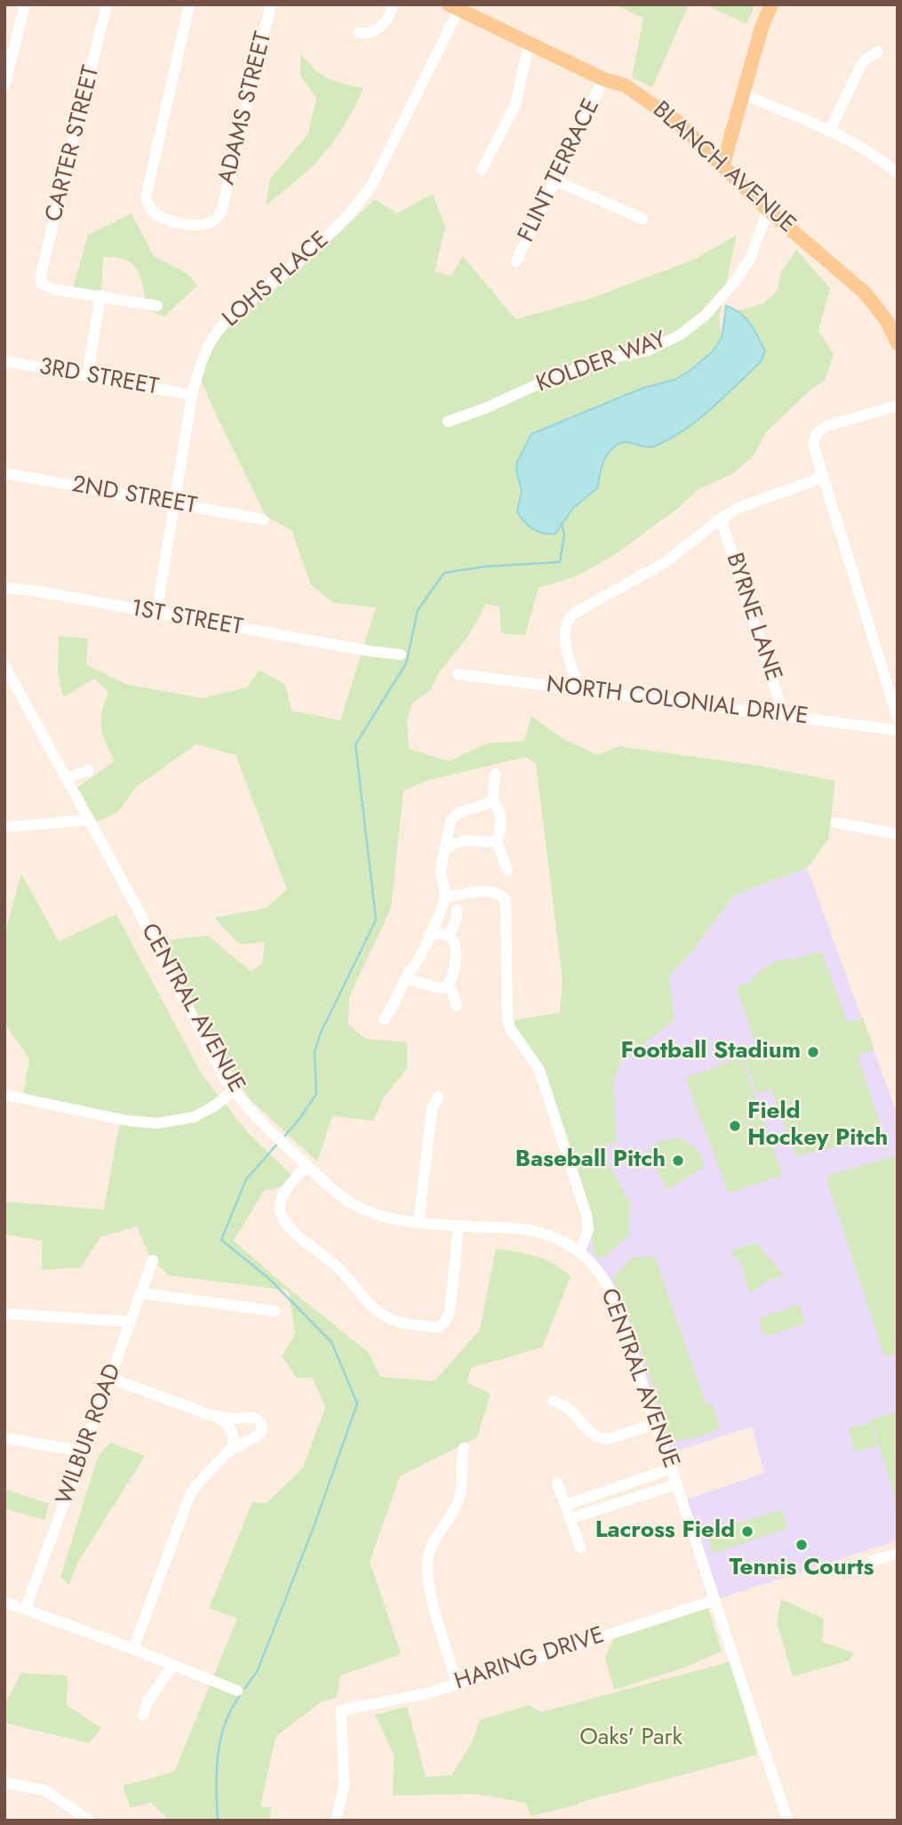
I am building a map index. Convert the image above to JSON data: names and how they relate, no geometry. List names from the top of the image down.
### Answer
{
  "streets": {
    "main road": ["BLANCH AVENUE"],
    "street": [
      "ADAMS STREET",
      "CARTER STREET",
      "FLINT TERRACE",
      "LOHS PLACE",
      "KOLDER WAY",
      "3RD STREET",
      "2ND STREET",
      "BYRNE LANE",
      "1ST STREET",
      "NORTH COLONIAL DRIVE",
      "CENTRAL AVENUE",
      "WILBUR ROAD",
      "HARING DRIVE"
    ]
  },
  "crossings": [
    ["BLANCH AVENUE", "FLINT TERRACE"],
    ["BLANCH AVENUE", "LOHS PLACE"],
    ["BLANCH AVENUE", "KOLDER WAY"],
    ["LOHS PLACE", "3RD STREET"],
    ["LOHS PLACE", "2ND STREET"],
    ["LOHS PLACE", "1ST STREET"],
    ["BYRNE LANE", "NORTH COLONIAL DRIVE"],
    ["CENTRAL AVENUE", "HARING DRIVE"]
  ],
  "parks": ["Oaks' Park"],
  "places": [
    "Football Stadium",
    "Field Hockey Pitch",
    "Baseball Pitch",
    "Lacross Field",
    "Tennis Courts"
  ]
}
